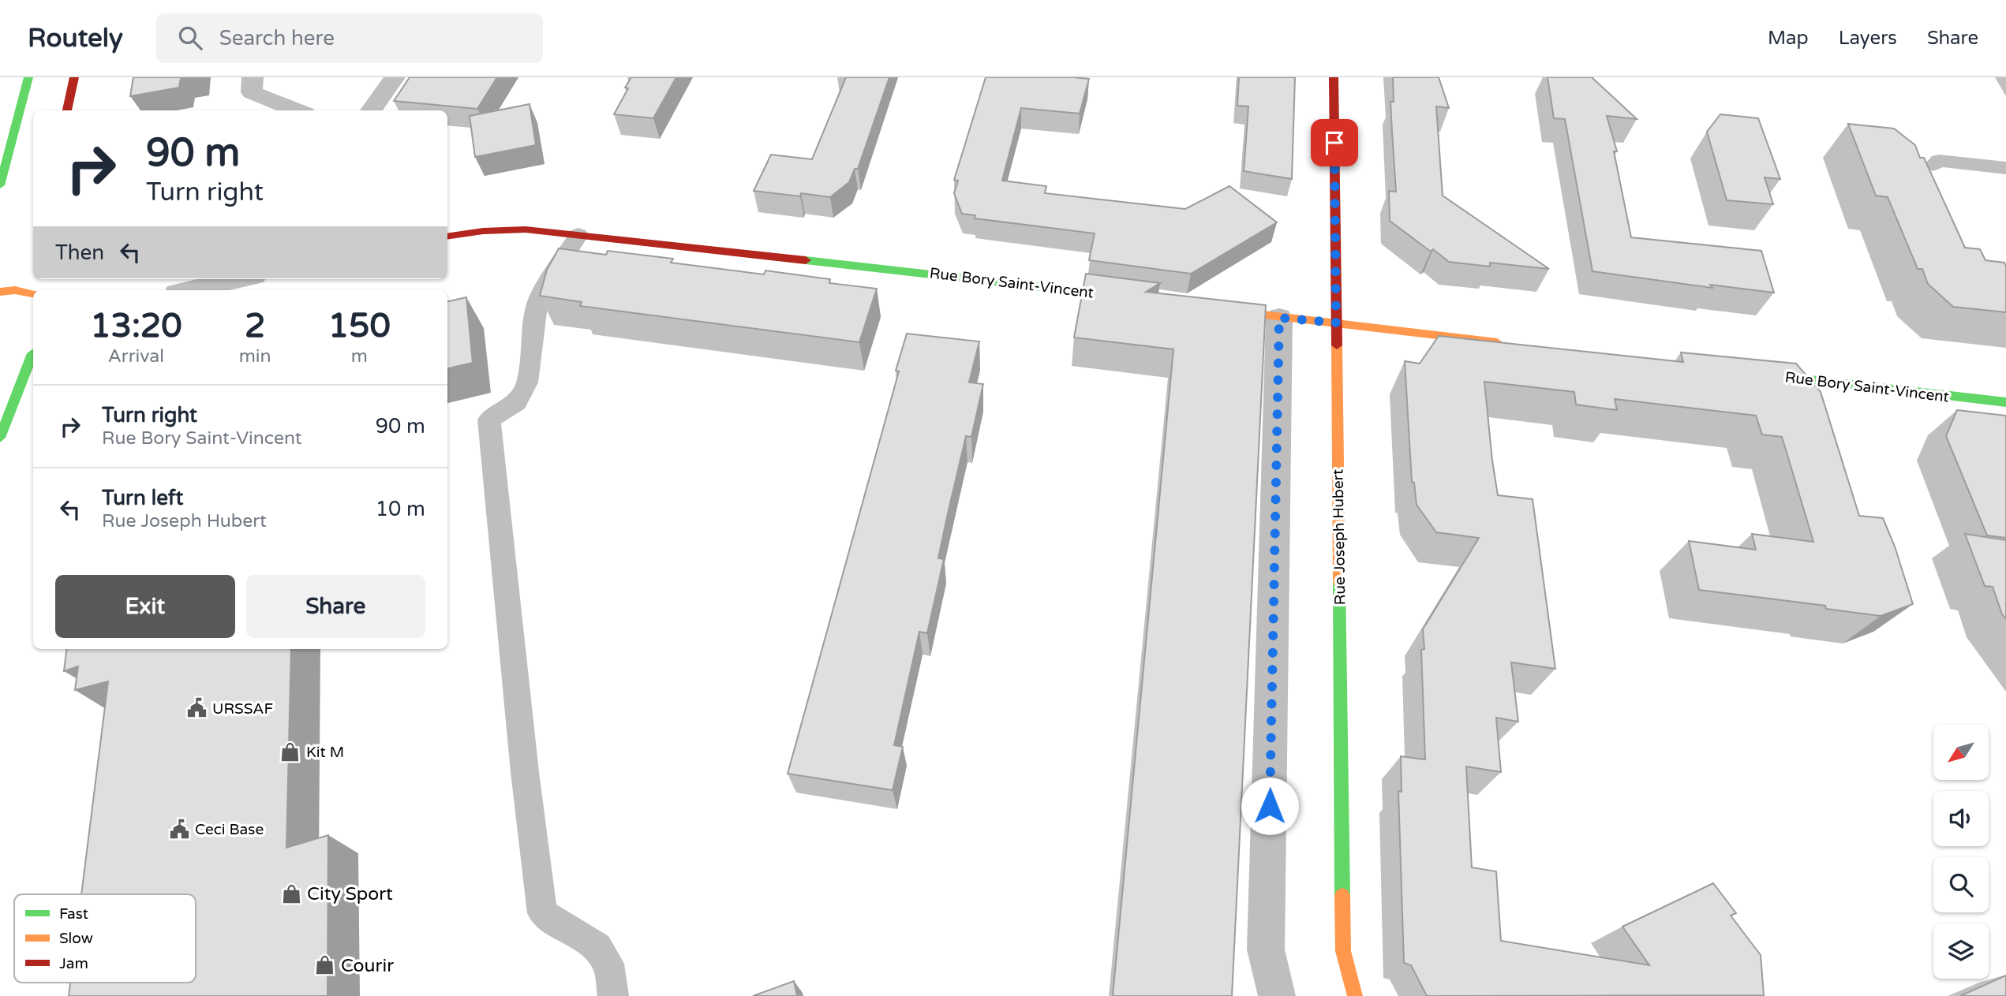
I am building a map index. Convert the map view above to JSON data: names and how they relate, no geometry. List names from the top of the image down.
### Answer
{
  "streets": {
    "street": ["Rue Bory Saint-Vincent", "Rue Joseph Hubert"]
  },
  "places": {
    "public building": ["URSSAF", "Ceci Base"],
    "shop": ["Kit M", "City Sport", "Courir"]
  },
  "legend": ["Fast", "Slow", "Jam"],
  "north": "bottom left",
  "page": {
    "header": "Routely",
    "search": "Search here",
    "nav": ["Map", "Layers", "Share"],
    "turn": ["90 m", "Turn right"],
    "then": "Then",
    "eta": [
      "13:20",
      "Arrival",
      "2",
      "min",
      "150",
      "m"
    ],
    "list": [
      {
        "name": "Turn right",
        "note": "Rue Bory Saint-Vincent",
        "value": "90 m"
      },
      {
        "name": "Turn left",
        "note": "Rue Joseph Hubert",
        "value": "10 m"
      }
    ],
    "buttons": ["Exit", "Share"]
  }
}
